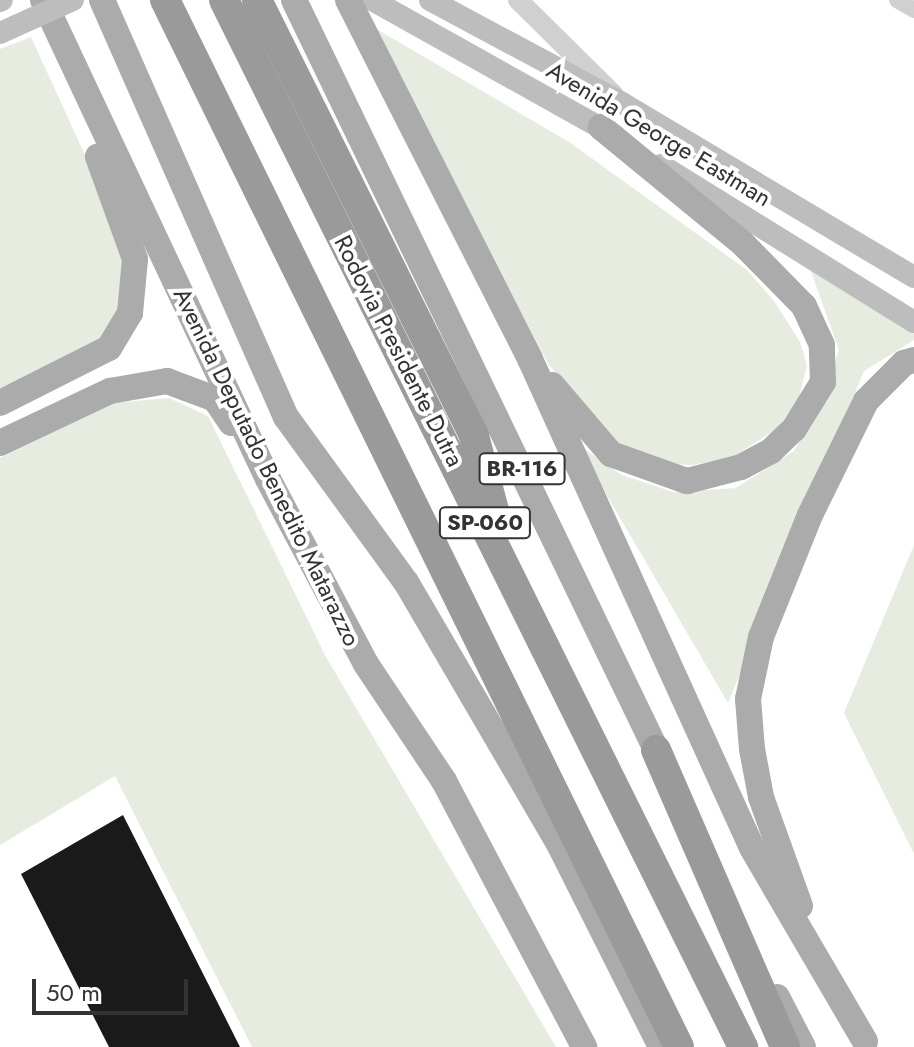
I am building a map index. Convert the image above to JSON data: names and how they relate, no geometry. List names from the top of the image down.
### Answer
{
  "streets": {
    "highway": ["Rodovia Presidente Dutra", "SP-060"],
    "main road": ["Avenida George Eastman", "Avenida Deputado Benedito Matarazzo", "BR-116"]
  },
  "scale_bar": "50 m"
}
